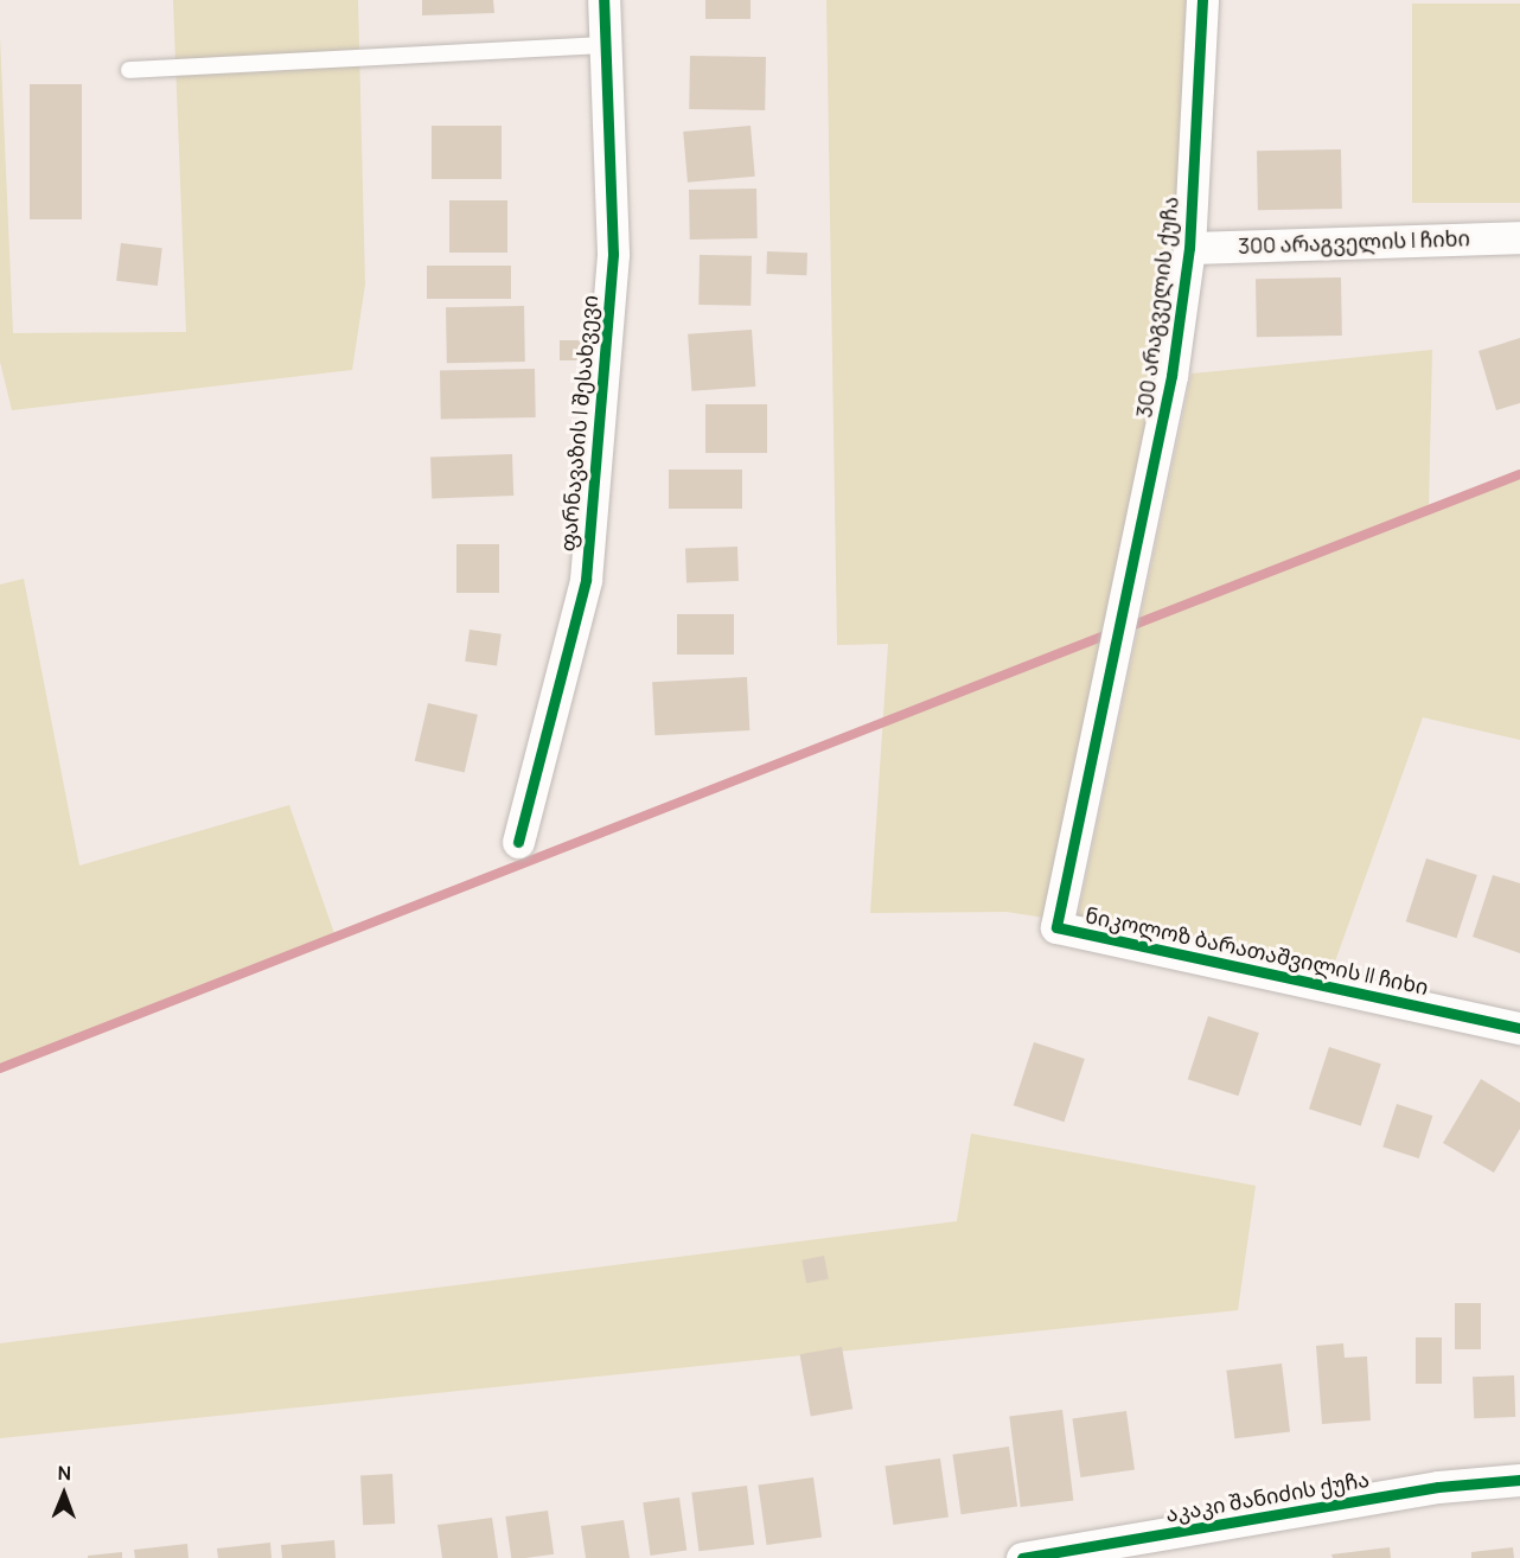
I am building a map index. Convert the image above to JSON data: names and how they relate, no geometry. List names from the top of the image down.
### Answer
{
  "streets": {
    "street": [
      "300 არაგველის I ჩიხი",
      "300 არაგველის ქუჩა",
      "ფარნავაზის I შესახვევი",
      "ნიკოლოზ ბარათაშვილის II ჩიხი",
      "აკაკი შანიძის ქუჩა"
    ]
  },
  "crossings": [
    ["300 არაგველის I ჩიხი", "300 არაგველის ქუჩა"],
    ["300 არაგველის ქუჩა", "ნიკოლოზ ბარათაშვილის II ჩიხი"]
  ],
  "north": "top"
}
